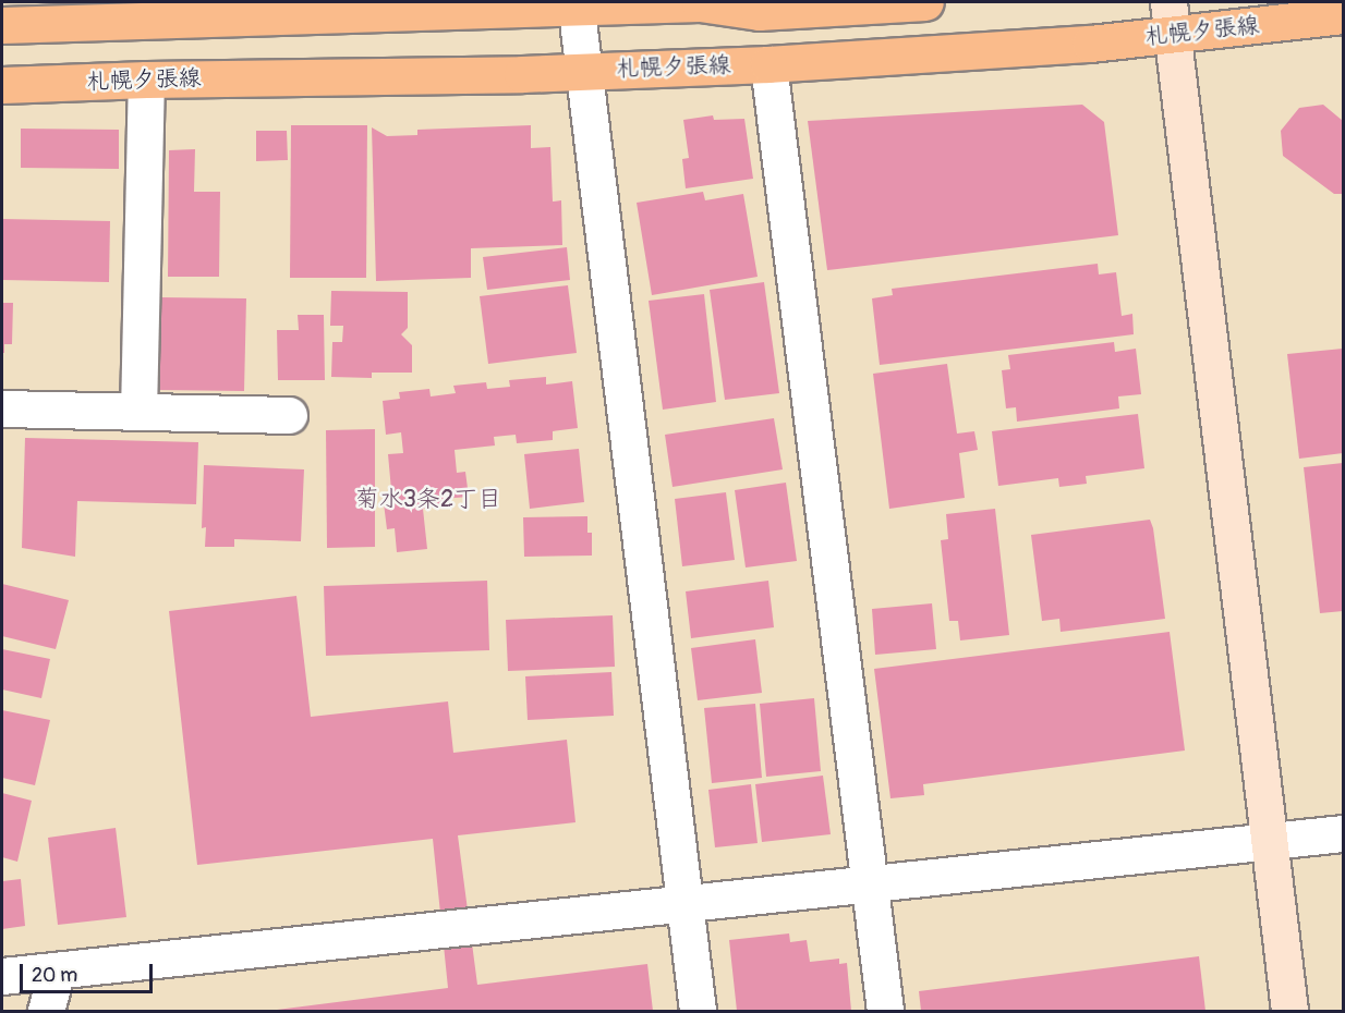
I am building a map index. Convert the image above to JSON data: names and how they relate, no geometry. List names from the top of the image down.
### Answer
{
  "streets": {
    "main road": ["札幌夕張線"]
  },
  "districts": ["菊水3条2丁目"],
  "scale_bar": "20 m"
}
